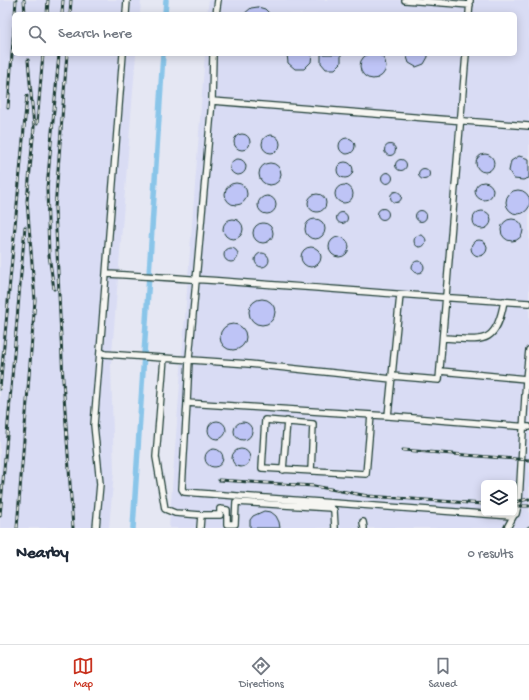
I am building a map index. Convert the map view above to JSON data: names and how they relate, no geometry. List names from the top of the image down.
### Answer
{
  "page": {
    "search": "Search here",
    "heading": ["Nearby", "0 results"],
    "nav": ["Map", "Directions", "Saved"]
  }
}
